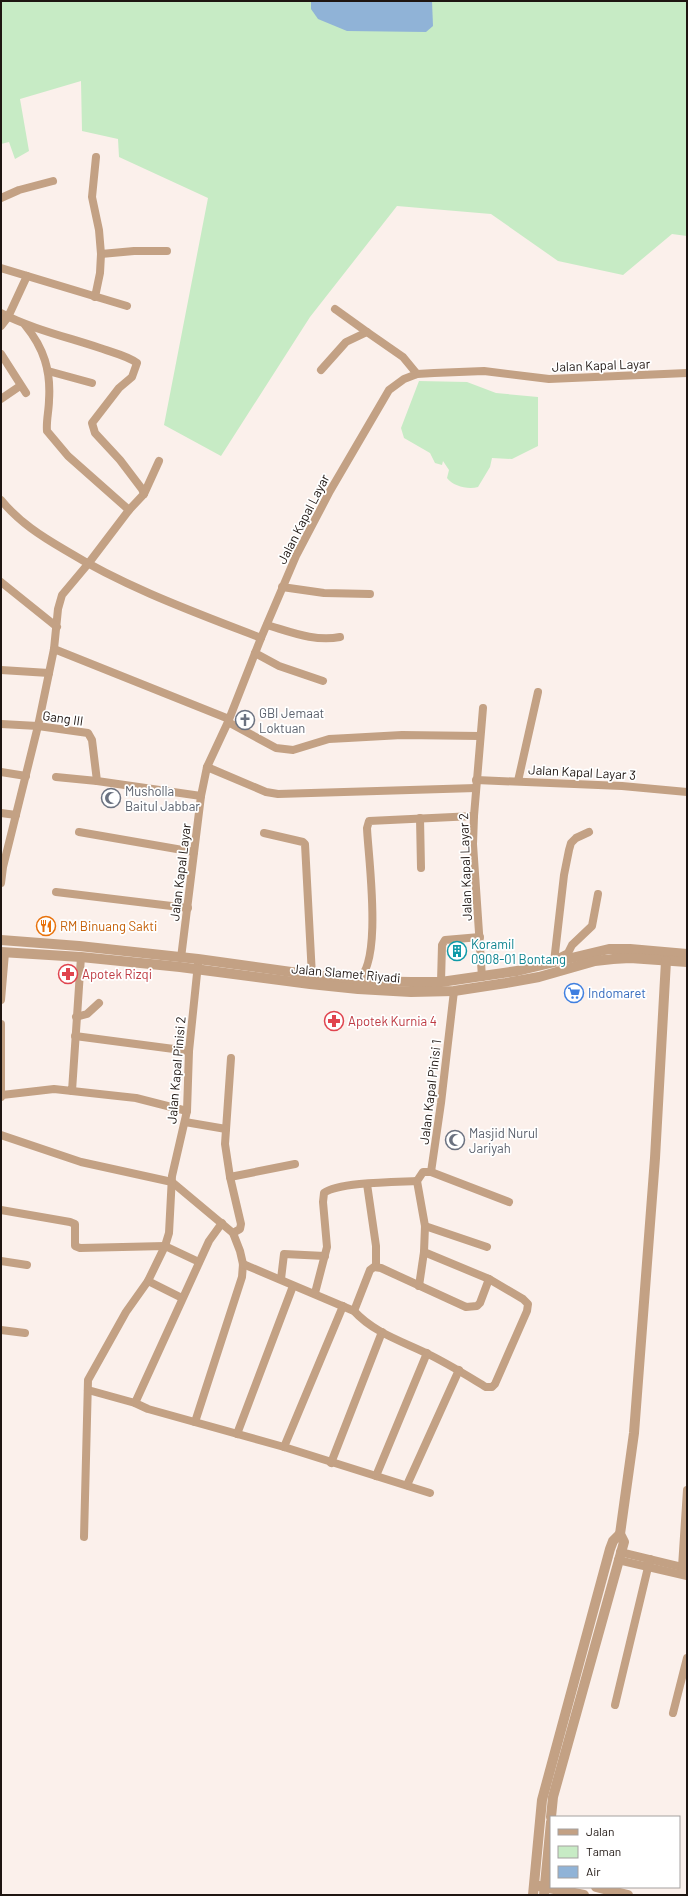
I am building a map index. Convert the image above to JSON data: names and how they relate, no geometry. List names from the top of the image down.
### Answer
{
  "streets": {
    "street": [
      "Jalan Kapal Layar",
      "Gang III",
      "Jalan Kapal Layar 3",
      "Jalan Kapal Layar 2",
      "Jalan Slamet Riyadi",
      "Jalan Kapal Pinisi 2",
      "Jalan Kapal Pinisi 1"
    ]
  },
  "crossings": [
    ["Jalan Kapal Layar", "Jalan Kapal Layar 3"],
    ["Jalan Kapal Layar", "Jalan Slamet Riyadi"],
    ["Jalan Kapal Layar 3", "Jalan Kapal Layar 2"],
    ["Jalan Kapal Layar 2", "Jalan Slamet Riyadi"],
    ["Jalan Slamet Riyadi", "Jalan Kapal Pinisi 2"],
    ["Jalan Slamet Riyadi", "Jalan Kapal Pinisi 1"]
  ],
  "places": {
    "church": ["GBI Jemaat Loktuan"],
    "mosque": ["Musholla Baitul Jabbar", "Masjid Nurul Jariyah"],
    "restaurant": ["RM Binuang Sakti"],
    "building": ["Koramil 0908-01 Bontang"],
    "pharmacy": ["Apotek Rizqi", "Apotek Kurnia 4"],
    "supermarket": ["Indomaret"]
  },
  "legend": ["Jalan", "Taman", "Air"]
}
